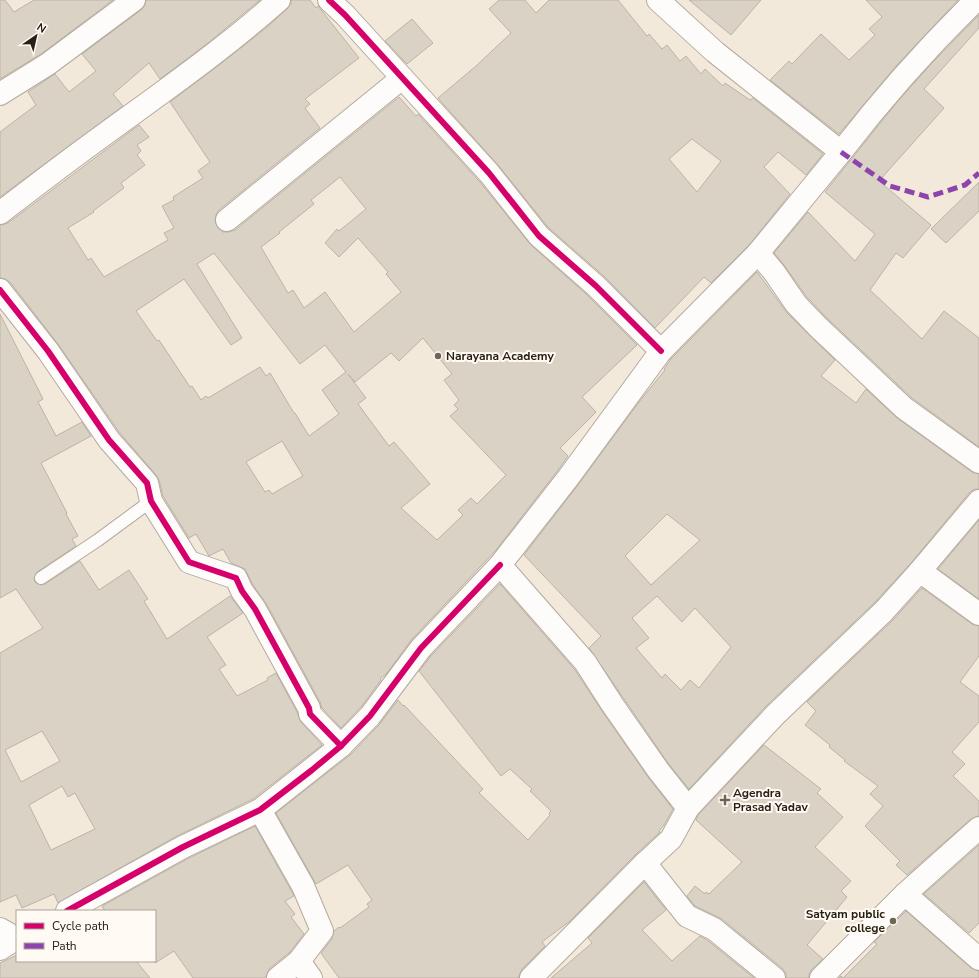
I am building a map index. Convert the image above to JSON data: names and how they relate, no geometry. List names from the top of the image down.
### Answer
{
  "places": {
    "other": ["Narayana Academy", "Satyam public college"],
    "health": ["Agendra Prasad Yadav"]
  },
  "legend": ["Cycle path", "Path"],
  "north": "top right"
}
